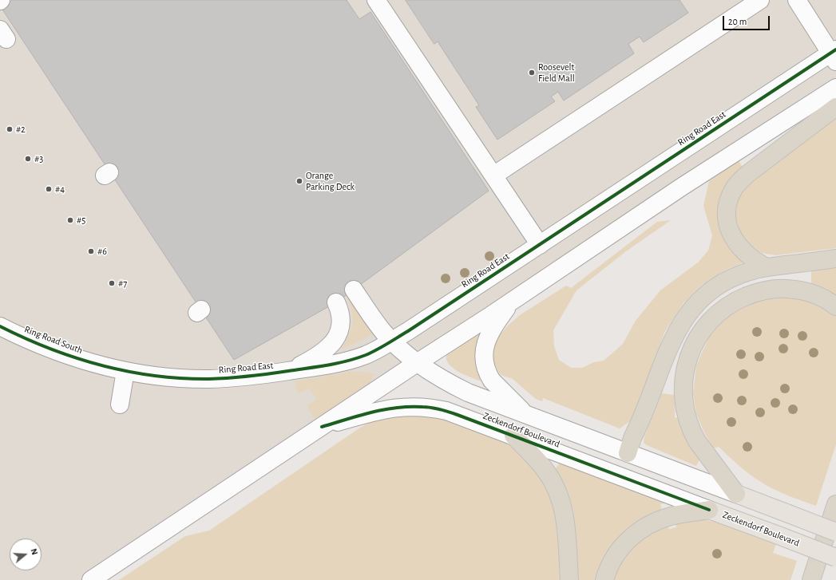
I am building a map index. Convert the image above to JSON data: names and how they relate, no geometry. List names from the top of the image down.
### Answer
{
  "streets": {
    "main road": ["Zeckendorf Boulevard"],
    "street": ["Ring Road East", "Ring Road South"]
  },
  "crossings": [
    ["Ring Road East", "Ring Road South"],
    ["Ring Road East", "Zeckendorf Boulevard"]
  ],
  "places": [
    "Roosevelt Field Mall",
    "#2",
    "#3",
    "Orange Parking Deck",
    "#4",
    "#5",
    "#6",
    "#7"
  ],
  "scale_bar": "20 m",
  "north": "right"
}
